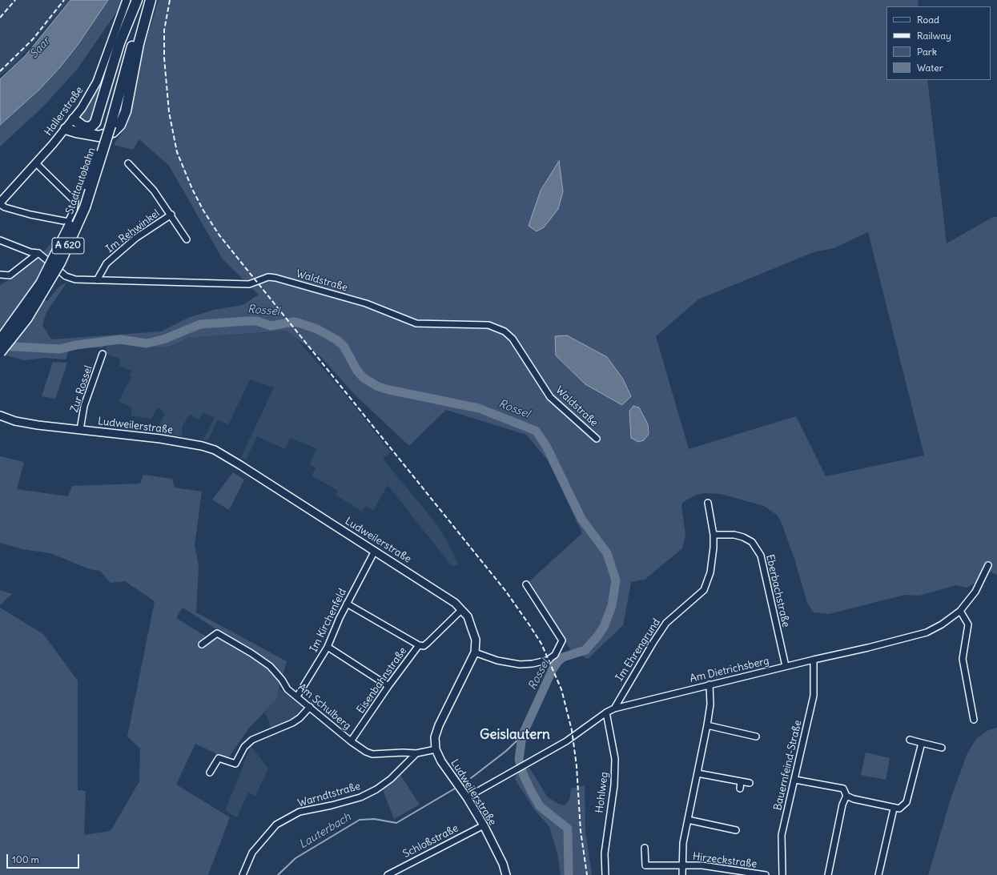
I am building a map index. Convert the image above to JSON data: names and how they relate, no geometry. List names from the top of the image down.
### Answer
{
  "streets": {
    "highway": ["Stadtautobahn", "A 620"],
    "main road": ["Hallerstraße", "Ludweilerstraße"],
    "street": [
      "Im Rehwinkel",
      "Waldstraße",
      "Zur Rossel",
      "Eberbachstraße",
      "Im Kirchenfeld",
      "Im Ehrengrund",
      "Am Dietrichsberg",
      "Eisenbahnstraße",
      "Am Schulberg",
      "Bauernfeind-Straße",
      "Hohlweg",
      "Warndtstraße",
      "Schloßstraße",
      "Hirzeckstraße"
    ]
  },
  "crossings": [
    ["Stadtautobahn", "A 620"],
    ["Im Rehwinkel", "Waldstraße"],
    ["Zur Rossel", "Ludweilerstraße"],
    ["Ludweilerstraße", "Im Kirchenfeld"],
    ["Ludweilerstraße", "Am Dietrichsberg"],
    ["Ludweilerstraße", "Eisenbahnstraße"],
    ["Ludweilerstraße", "Am Schulberg"],
    ["Ludweilerstraße", "Schloßstraße"],
    ["Eberbachstraße", "Im Ehrengrund"],
    ["Eberbachstraße", "Am Dietrichsberg"],
    ["Im Kirchenfeld", "Am Schulberg"],
    ["Im Ehrengrund", "Am Dietrichsberg"],
    ["Am Dietrichsberg", "Bauernfeind-Straße"],
    ["Am Dietrichsberg", "Hohlweg"],
    ["Eisenbahnstraße", "Am Schulberg"],
    ["Am Schulberg", "Warndtstraße"]
  ],
  "districts": ["Geislautern"],
  "water": ["Saar", "Rossel", "Lauterbach"],
  "legend": [
    "Road",
    "Railway",
    "Park",
    "Water"
  ],
  "scale_bar": "100 m"
}
